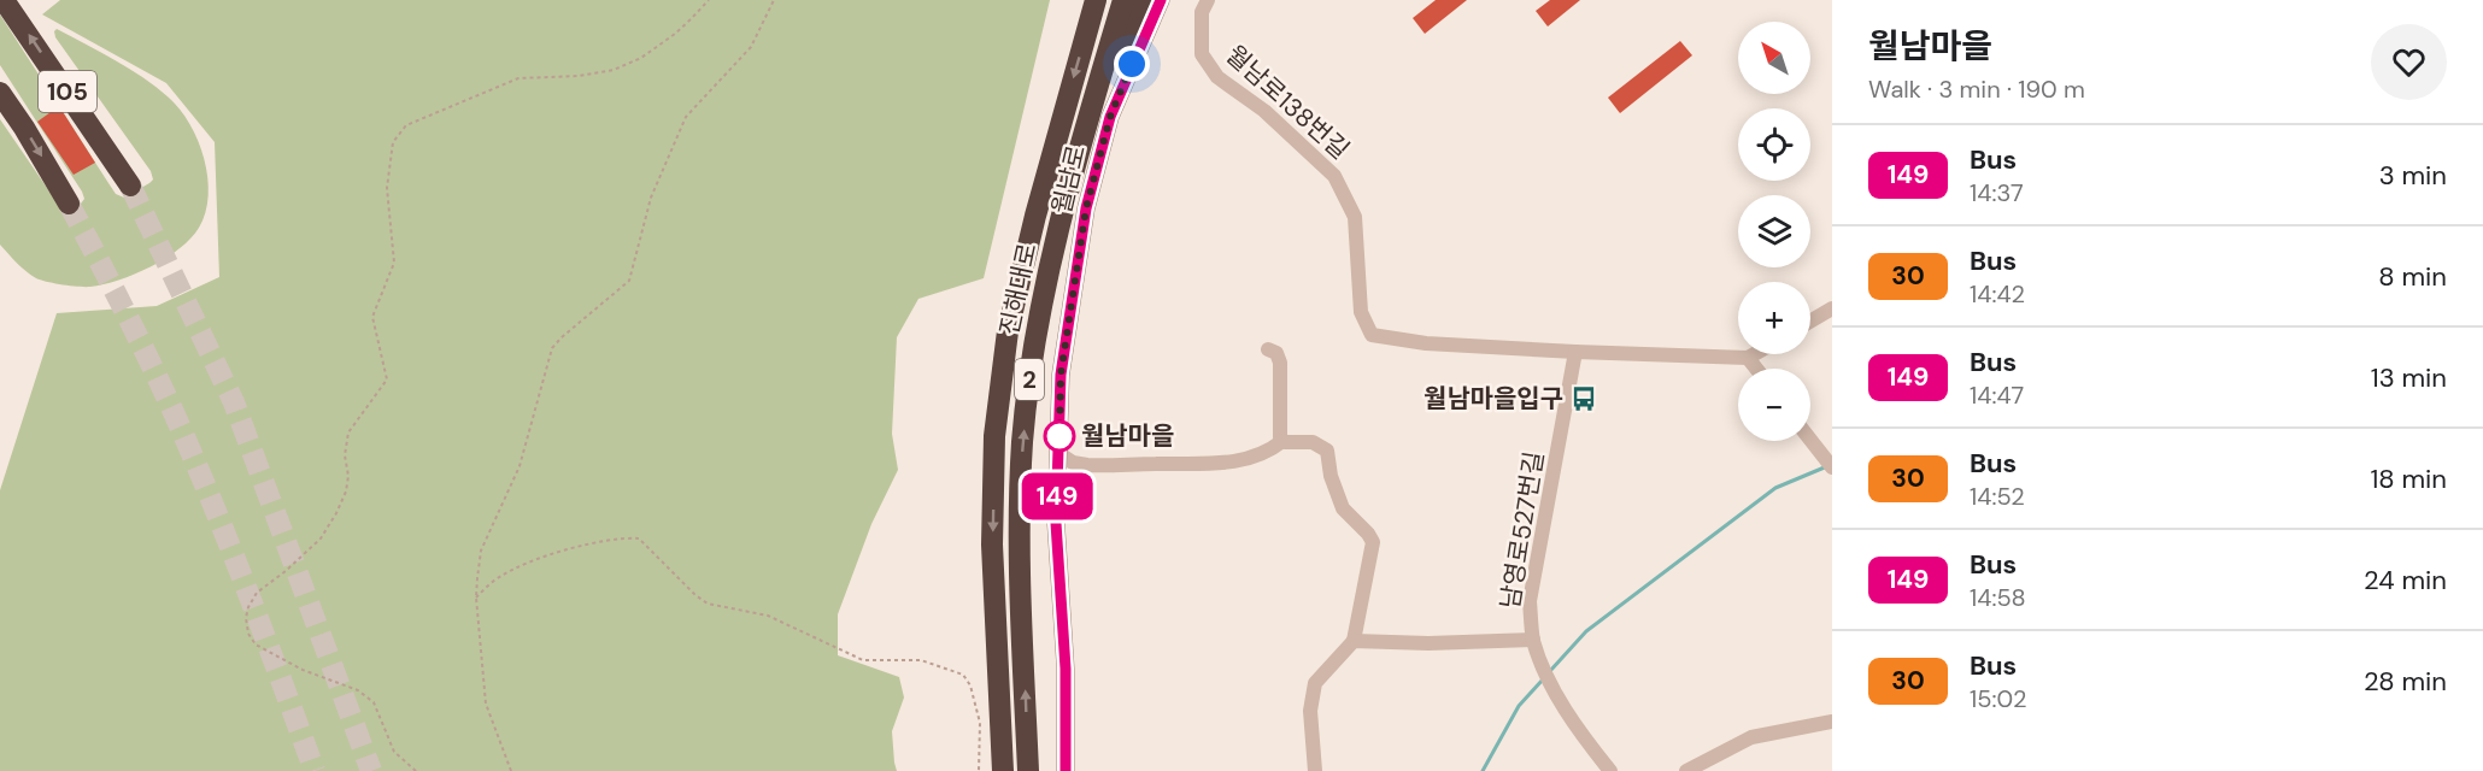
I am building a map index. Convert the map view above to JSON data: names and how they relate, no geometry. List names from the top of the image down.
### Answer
{
  "streets": {
    "highway": ["105", "진해대로", "2"],
    "main road": ["월남로"],
    "street": ["월남로138번길", "남영로527번길"]
  },
  "crossings": [
    ["월남로138번길", "남영로527번길"]
  ],
  "places": {
    "bus stop": ["월남마을입구"],
    "other": ["월남마을"]
  },
  "lines": ["bus line 149"],
  "north": "top left",
  "page": {
    "on_map": "149",
    "heading": ["월남마을", "Walk · 3 min · 190 m"],
    "map_buttons": ["+", "−"],
    "list": [
      {
        "mark": "149",
        "name": "Bus",
        "note": "14:37",
        "value": "3 min"
      },
      {
        "mark": "30",
        "name": "Bus",
        "note": "14:42",
        "value": "8 min"
      },
      {
        "mark": "149",
        "name": "Bus",
        "note": "14:47",
        "value": "13 min"
      },
      {
        "mark": "30",
        "name": "Bus",
        "note": "14:52",
        "value": "18 min"
      },
      {
        "mark": "149",
        "name": "Bus",
        "note": "14:58",
        "value": "24 min"
      },
      {
        "mark": "30",
        "name": "Bus",
        "note": "15:02",
        "value": "28 min"
      }
    ]
  }
}
